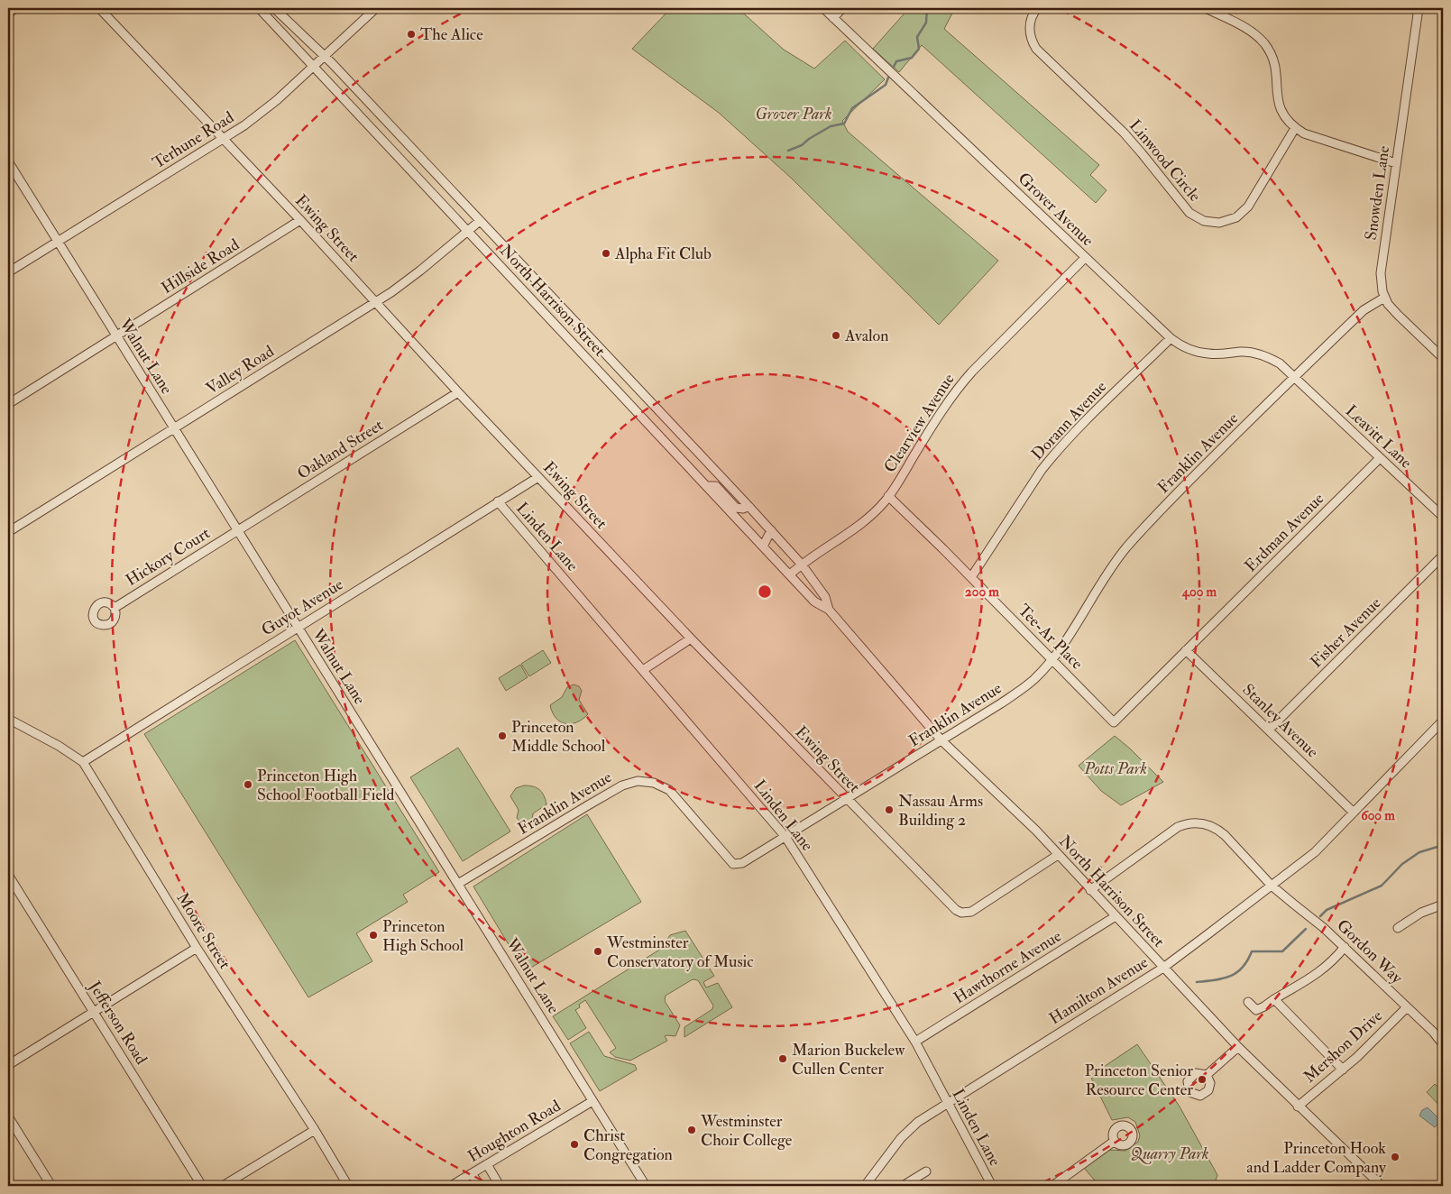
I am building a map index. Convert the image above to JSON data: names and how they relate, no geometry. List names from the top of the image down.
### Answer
{
  "streets": {
    "street": [
      "Terhune Road",
      "Linwood Circle",
      "Snowden Lane",
      "Grover Avenue",
      "Ewing Street",
      "Hillside Road",
      "North Harrison Street",
      "Walnut Lane",
      "Valley Road",
      "Dorann Avenue",
      "Clearview Avenue",
      "Leavitt Lane",
      "Oakland Street",
      "Franklin Avenue",
      "Erdman Avenue",
      "Linden Lane",
      "Hickory Court",
      "Guyot Avenue",
      "Fisher Avenue",
      "Tee-Ar Place",
      "Stanley Avenue",
      "Moore Street",
      "Gordon Way",
      "Hawthorne Avenue",
      "Hamilton Avenue",
      "Jefferson Road",
      "Mershon Drive",
      "Houghton Road"
    ]
  },
  "crossings": [
    ["Terhune Road", "Ewing Street"],
    ["Terhune Road", "North Harrison Street"],
    ["Terhune Road", "Walnut Lane"],
    ["Snowden Lane", "Franklin Avenue"],
    ["Grover Avenue", "Dorann Avenue"],
    ["Grover Avenue", "Clearview Avenue"],
    ["Grover Avenue", "Leavitt Lane"],
    ["Grover Avenue", "Franklin Avenue"],
    ["Ewing Street", "Hillside Road"],
    ["Ewing Street", "North Harrison Street"],
    ["Ewing Street", "Valley Road"],
    ["Ewing Street", "Oakland Street"],
    ["Ewing Street", "Franklin Avenue"],
    ["Ewing Street", "Guyot Avenue"],
    ["Hillside Road", "Walnut Lane"],
    ["North Harrison Street", "Valley Road"],
    ["North Harrison Street", "Clearview Avenue"],
    ["North Harrison Street", "Franklin Avenue"],
    ["North Harrison Street", "Gordon Way"],
    ["North Harrison Street", "Hawthorne Avenue"],
    ["North Harrison Street", "Hamilton Avenue"],
    ["North Harrison Street", "Mershon Drive"],
    ["Walnut Lane", "Valley Road"],
    ["Walnut Lane", "Oakland Street"],
    ["Walnut Lane", "Franklin Avenue"],
    ["Walnut Lane", "Hickory Court"],
    ["Walnut Lane", "Guyot Avenue"],
    ["Walnut Lane", "Houghton Road"],
    ["Dorann Avenue", "Tee-Ar Place"],
    ["Clearview Avenue", "Tee-Ar Place"],
    ["Leavitt Lane", "Franklin Avenue"],
    ["Leavitt Lane", "Erdman Avenue"],
    ["Oakland Street", "Hickory Court"],
    ["Franklin Avenue", "Linden Lane"],
    ["Franklin Avenue", "Tee-Ar Place"],
    ["Erdman Avenue", "Tee-Ar Place"],
    ["Erdman Avenue", "Stanley Avenue"],
    ["Linden Lane", "Guyot Avenue"],
    ["Linden Lane", "Hawthorne Avenue"],
    ["Linden Lane", "Hamilton Avenue"],
    ["Guyot Avenue", "Moore Street"],
    ["Fisher Avenue", "Stanley Avenue"],
    ["Stanley Avenue", "Hamilton Avenue"],
    ["Gordon Way", "Hamilton Avenue"],
    ["Gordon Way", "Mershon Drive"]
  ],
  "parks": ["Grover Park", "Potts Park", "Quarry Park"],
  "places": [
    "The Alice",
    "Alpha Fit Club",
    "Avalon",
    "Princeton Middle School",
    "Princeton High School Football Field",
    "Nassau Arms Building 2",
    "Princeton High School",
    "Westminster Conservatory of Music",
    "Marion Buckelew Cullen Center",
    "Princeton Senior Resource Center",
    "Westminster Choir College",
    "Christ Congregation",
    "Princeton Hook and Ladder Company"
  ],
  "rings": ["200 m", "400 m", "600 m"]
}
